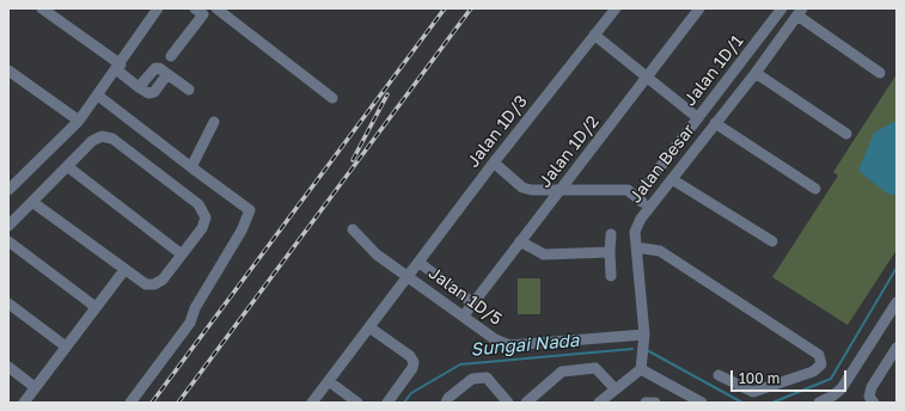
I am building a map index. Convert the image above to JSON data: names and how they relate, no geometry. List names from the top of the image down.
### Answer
{
  "streets": {
    "street": [
      "Jalan 1D/1",
      "Jalan 1D/3",
      "Jalan 1D/2",
      "Jalan Besar",
      "Jalan 1D/5"
    ]
  },
  "crossings": [
    ["Jalan 1D/3", "Jalan 1D/5"],
    ["Jalan 1D/2", "Jalan 1D/5"],
    ["Jalan Besar", "Jalan 1D/5"]
  ],
  "water": ["Sungai Nada"],
  "scale_bar": "100 m"
}
